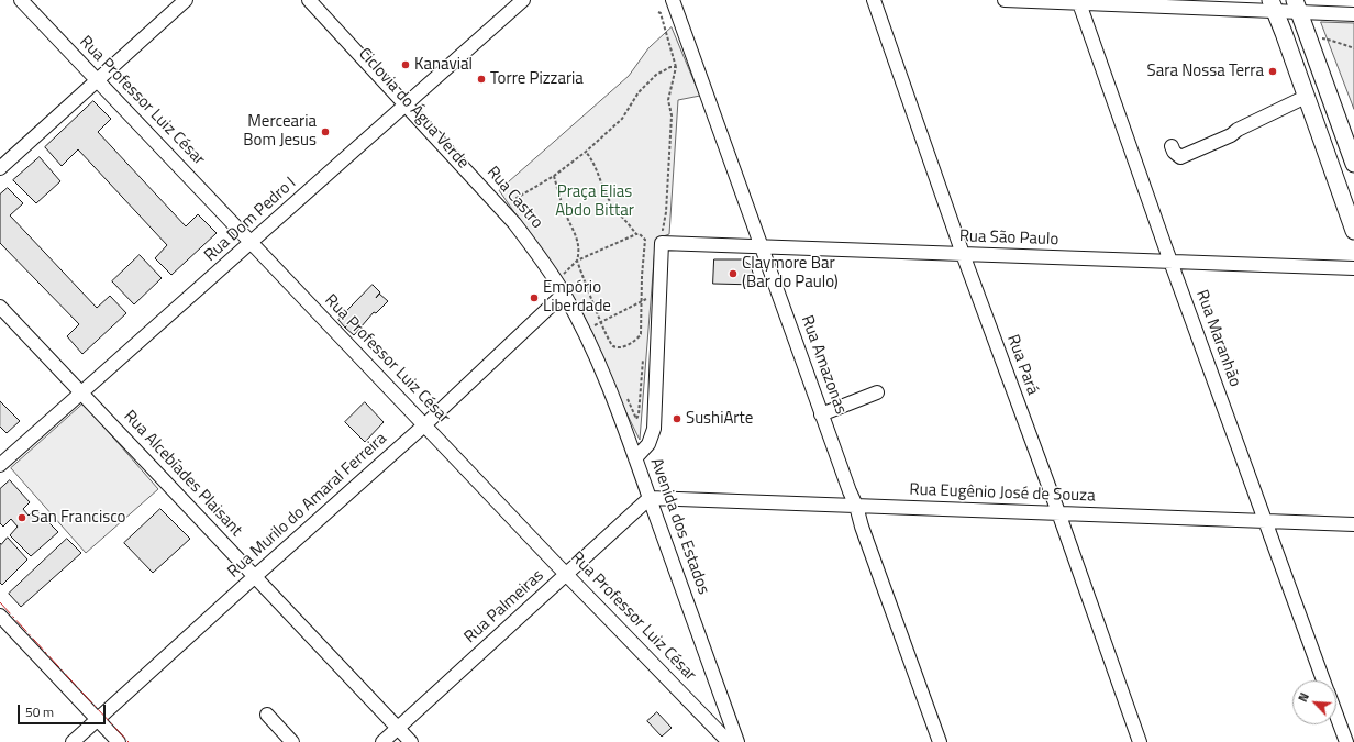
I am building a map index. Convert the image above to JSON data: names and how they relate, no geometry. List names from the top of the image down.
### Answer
{
  "streets": {
    "street": [
      "Rua Professor Luiz César",
      "Rua Castro",
      "Rua Dom Pedro I",
      "Rua São Paulo",
      "Rua Maranhão",
      "Rua Amazonas",
      "Rua Pará",
      "Rua Alcebíades Plaisant",
      "Rua Eugênio José de Souza",
      "Rua Murilo do Amaral Ferreira",
      "Avenida dos Estados",
      "Rua Palmeiras"
    ]
  },
  "crossings": [
    ["Rua Professor Luiz César", "Rua Dom Pedro I"],
    ["Rua Professor Luiz César", "Rua Murilo do Amaral Ferreira"],
    ["Rua Professor Luiz César", "Rua Palmeiras"],
    ["Rua Castro", "Rua Dom Pedro I"],
    ["Rua Castro", "Rua Murilo do Amaral Ferreira"],
    ["Rua Castro", "Avenida dos Estados"],
    ["Rua Dom Pedro I", "Rua Alcebíades Plaisant"],
    ["Rua São Paulo", "Rua Maranhão"],
    ["Rua São Paulo", "Rua Amazonas"],
    ["Rua São Paulo", "Rua Pará"],
    ["Rua São Paulo", "Avenida dos Estados"],
    ["Rua Maranhão", "Rua Eugênio José de Souza"],
    ["Rua Amazonas", "Rua Eugênio José de Souza"],
    ["Rua Pará", "Rua Eugênio José de Souza"],
    ["Rua Alcebíades Plaisant", "Rua Murilo do Amaral Ferreira"],
    ["Rua Alcebíades Plaisant", "Rua Palmeiras"],
    ["Rua Eugênio José de Souza", "Avenida dos Estados"],
    ["Rua Eugênio José de Souza", "Rua Palmeiras"],
    ["Avenida dos Estados", "Rua Palmeiras"]
  ],
  "parks": ["Praça Elias Abdo Bittar"],
  "places": [
    "Kanavial",
    "Sara Nossa Terra",
    "Torre Pizzaria",
    "Mercearia Bom Jesus",
    "Claymore Bar (Bar do Paulo)",
    "Empório Liberdade",
    "SushiArte",
    "San Francisco"
  ],
  "scale_bar": "50 m",
  "north": "top left"
}
